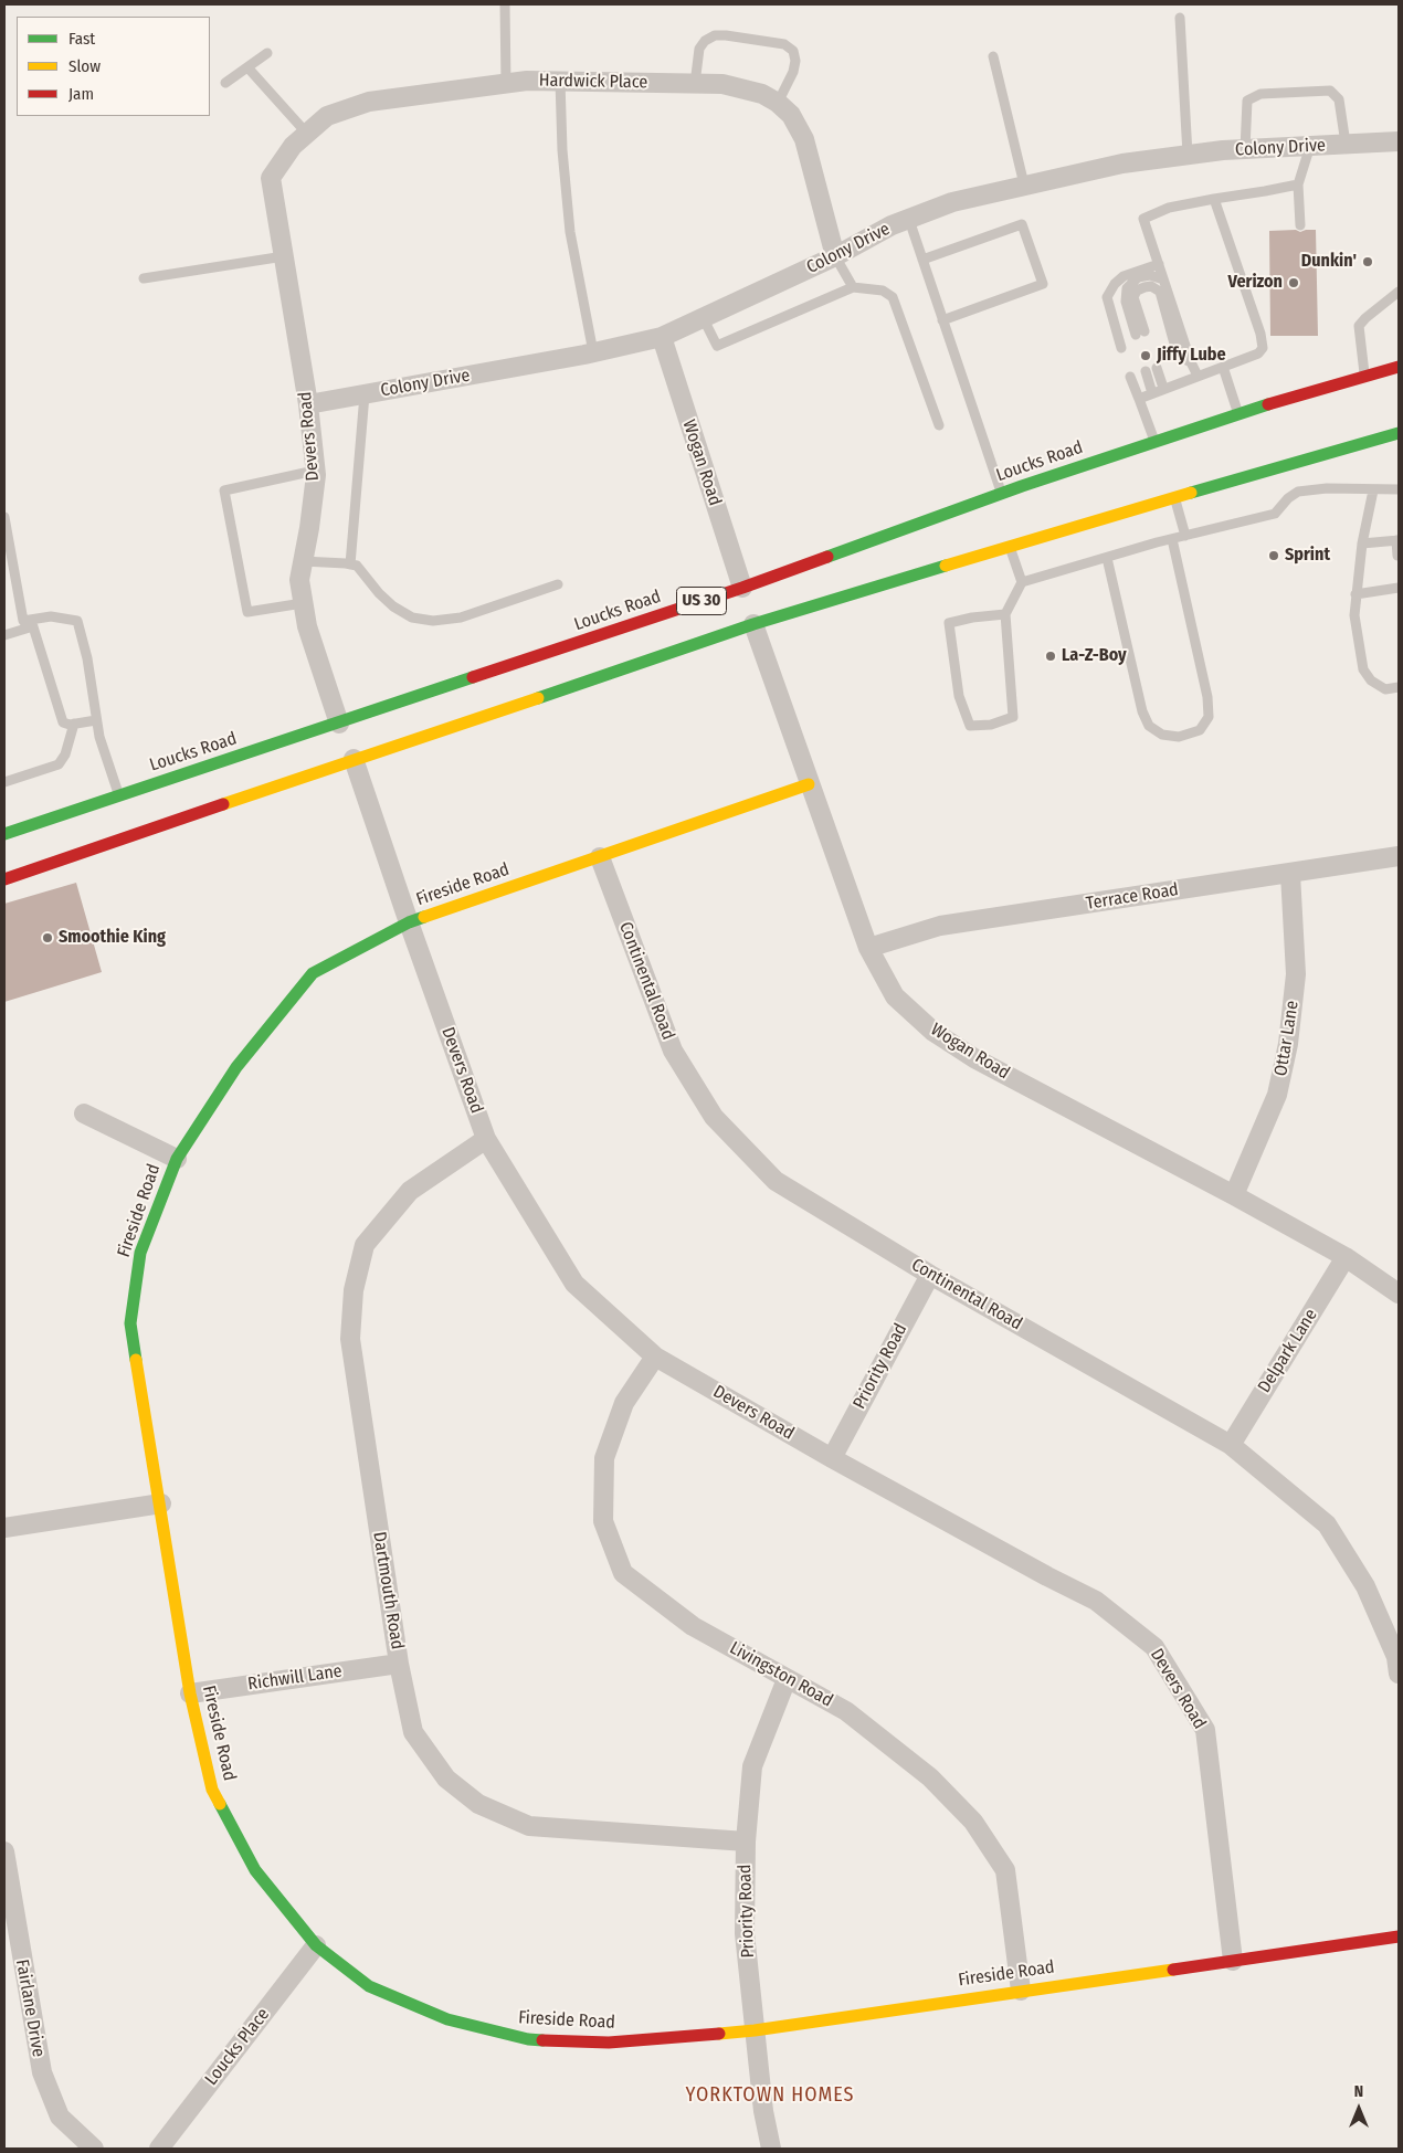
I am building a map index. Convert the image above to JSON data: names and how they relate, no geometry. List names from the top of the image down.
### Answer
{
  "streets": {
    "main road": ["Loucks Road", "US 30", "Fireside Road"],
    "street": [
      "Hardwick Place",
      "Colony Drive",
      "Devers Road",
      "Wogan Road",
      "Terrace Road",
      "Continental Road",
      "Ottar Lane",
      "Delpark Lane",
      "Priority Road",
      "Dartmouth Road",
      "Livingston Road",
      "Richwill Lane",
      "Fairlane Drive",
      "Loucks Place"
    ]
  },
  "crossings": [
    ["Hardwick Place", "Colony Drive"],
    ["Hardwick Place", "Devers Road"],
    ["Colony Drive", "Devers Road"],
    ["Colony Drive", "Wogan Road"],
    ["Devers Road", "Loucks Road"],
    ["Devers Road", "US 30"],
    ["Devers Road", "Fireside Road"],
    ["Devers Road", "Priority Road"],
    ["Devers Road", "Dartmouth Road"],
    ["Devers Road", "Livingston Road"],
    ["Loucks Road", "Wogan Road"],
    ["Wogan Road", "US 30"],
    ["Wogan Road", "Fireside Road"],
    ["Wogan Road", "Terrace Road"],
    ["Wogan Road", "Ottar Lane"],
    ["Wogan Road", "Delpark Lane"],
    ["Fireside Road", "Continental Road"],
    ["Fireside Road", "Priority Road"],
    ["Fireside Road", "Livingston Road"],
    ["Fireside Road", "Richwill Lane"],
    ["Fireside Road", "Loucks Place"],
    ["Terrace Road", "Ottar Lane"],
    ["Continental Road", "Delpark Lane"],
    ["Continental Road", "Priority Road"],
    ["Priority Road", "Dartmouth Road"],
    ["Priority Road", "Livingston Road"],
    ["Dartmouth Road", "Richwill Lane"]
  ],
  "districts": ["YORKTOWN HOMES"],
  "places": [
    "Dunkin'",
    "Verizon",
    "Jiffy Lube",
    "Sprint",
    "La-Z-Boy",
    "Smoothie King"
  ],
  "legend": ["Fast", "Slow", "Jam"],
  "north": "top"
}
